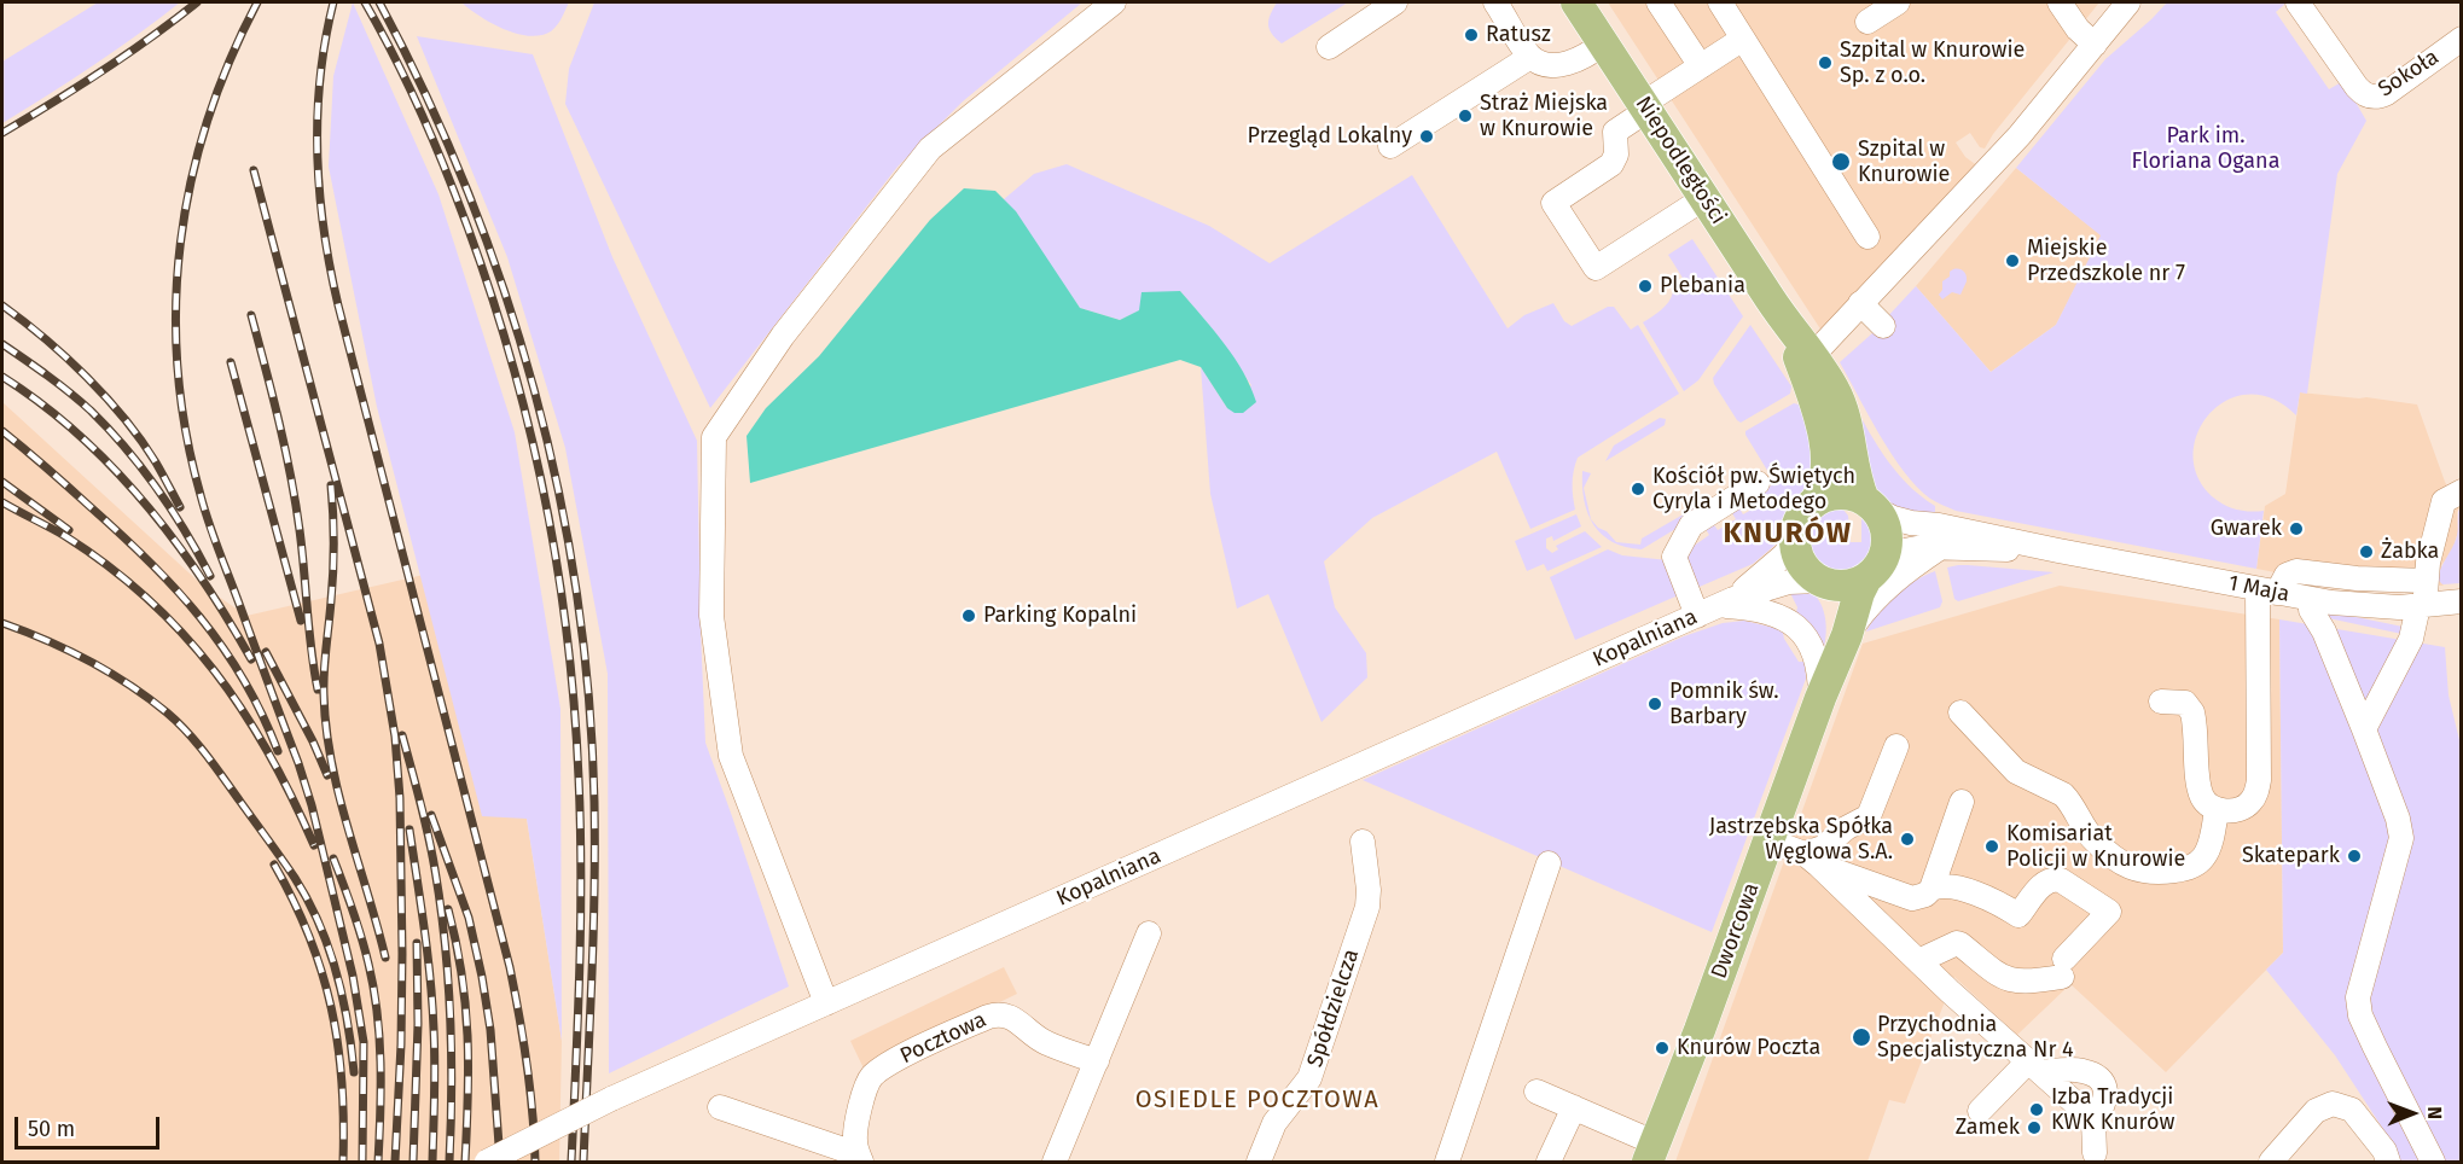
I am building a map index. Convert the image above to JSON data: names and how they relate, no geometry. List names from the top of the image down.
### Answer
{
  "streets": {
    "main road": ["Niepodległości", "Dworcowa"],
    "street": [
      "Sokoła",
      "1 Maja",
      "Kopalniana",
      "Spółdzielcza",
      "Pocztowa"
    ]
  },
  "crossings": [
    ["Niepodległości", "1 Maja"],
    ["Niepodległości", "Kopalniana"],
    ["Niepodległości", "Dworcowa"],
    ["1 Maja", "Kopalniana"],
    ["1 Maja", "Dworcowa"],
    ["Kopalniana", "Dworcowa"]
  ],
  "districts": ["KNURÓW", "OSIEDLE POCZTOWA"],
  "parks": ["Park im. Floriana Ogana"],
  "places": [
    "Ratusz",
    "Szpital w Knurowie Sp. z o.o.",
    "Straż Miejska w Knurowie",
    "Przegląd Lokalny",
    "Szpital w Knurowie",
    "Miejskie Przedszkole nr 7",
    "Plebania",
    "Kościół pw. Świętych Cyryla i Metodego",
    "Gwarek",
    "Żabka",
    "Parking Kopalni",
    "Pomnik św. Barbary",
    "Jastrzębska Spółka Węglowa S.A.",
    "Komisariat Policji w Knurowie",
    "Skatepark",
    "Przychodnia Specjalistyczna Nr 4",
    "Knurów Poczta",
    "Izba Tradycji KWK Knurów",
    "Zamek"
  ],
  "scale_bar": "50 m",
  "north": "right"
}
